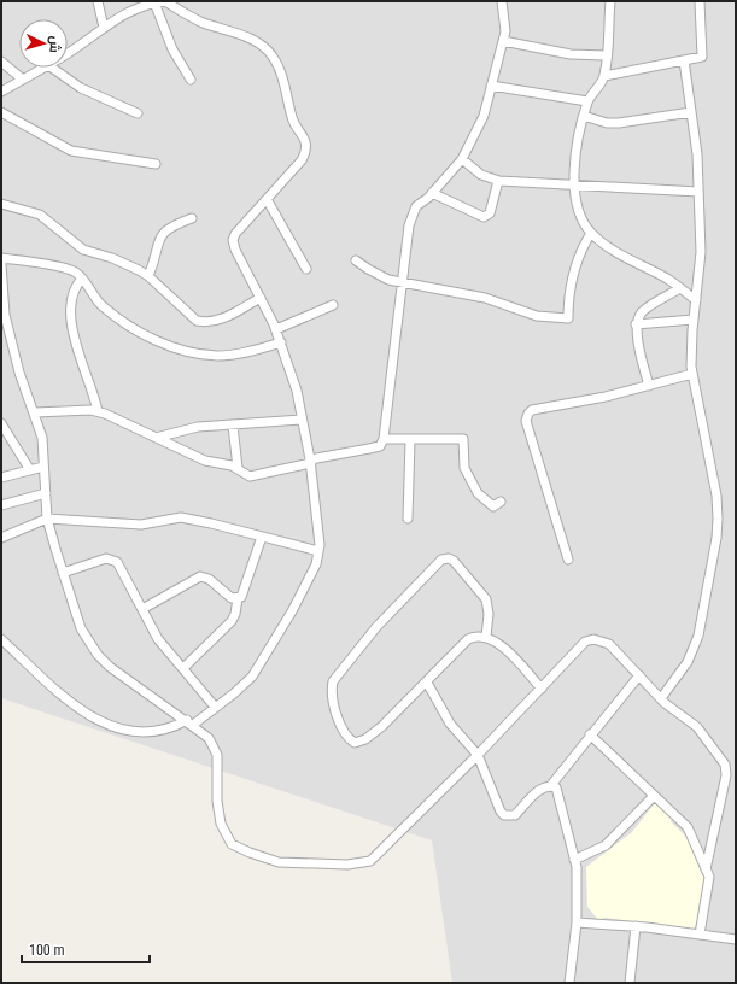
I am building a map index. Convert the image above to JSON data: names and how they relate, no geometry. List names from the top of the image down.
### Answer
{
  "scale_bar": "100 m",
  "north": "right"
}
